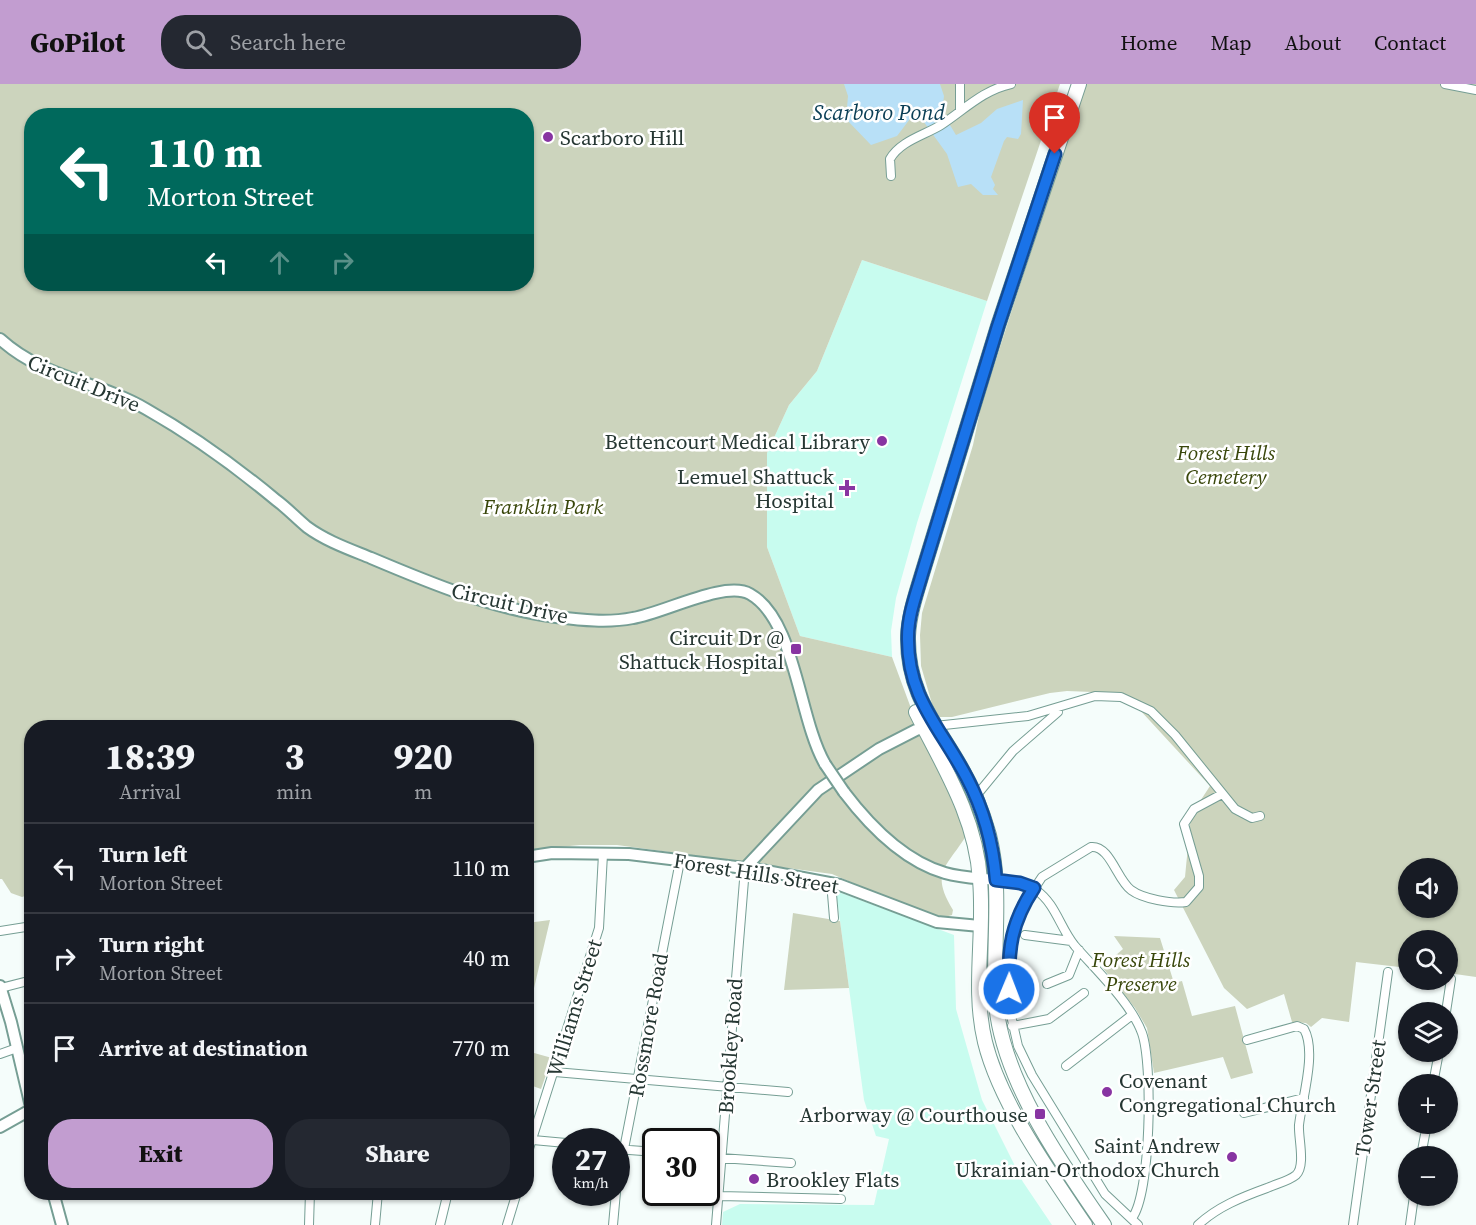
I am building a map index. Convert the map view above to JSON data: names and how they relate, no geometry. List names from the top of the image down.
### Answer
{
  "streets": {
    "main road": ["Circuit Drive", "Forest Hills Street"],
    "street": [
      "Williams Street",
      "Rossmore Road",
      "Brookley Road",
      "Tower Street"
    ]
  },
  "crossings": [
    ["Forest Hills Street", "Williams Street"],
    ["Forest Hills Street", "Rossmore Road"],
    ["Forest Hills Street", "Brookley Road"]
  ],
  "water": ["Scarboro Pond"],
  "parks": ["Forest Hills Cemetery", "Franklin Park", "Forest Hills Preserve"],
  "places": {
    "other": [
      "Scarboro Hill",
      "Bettencourt Medical Library",
      "Covenant Congregational Church",
      "Saint Andrew Ukrainian-Orthodox Church",
      "Brookley Flats"
    ],
    "health": ["Lemuel Shattuck Hospital"],
    "transit": ["Circuit Dr @ Shattuck Hospital", "Arborway @ Courthouse"]
  },
  "page": {
    "header": "GoPilot",
    "search": "Search here",
    "nav": [
      "Home",
      "Map",
      "About",
      "Contact"
    ],
    "turn": ["110 m", "Morton Street"],
    "eta": [
      "18:39",
      "Arrival",
      "3",
      "min",
      "920",
      "m"
    ],
    "list": [
      {
        "name": "Turn left",
        "note": "Morton Street",
        "value": "110 m"
      },
      {
        "name": "Turn right",
        "note": "Morton Street",
        "value": "40 m"
      },
      {
        "name": "Arrive at destination",
        "value": "770 m"
      }
    ],
    "map_buttons": ["+", "−"],
    "buttons": ["Exit", "Share"],
    "speed": "27 km/h",
    "limit": "30"
  }
}
